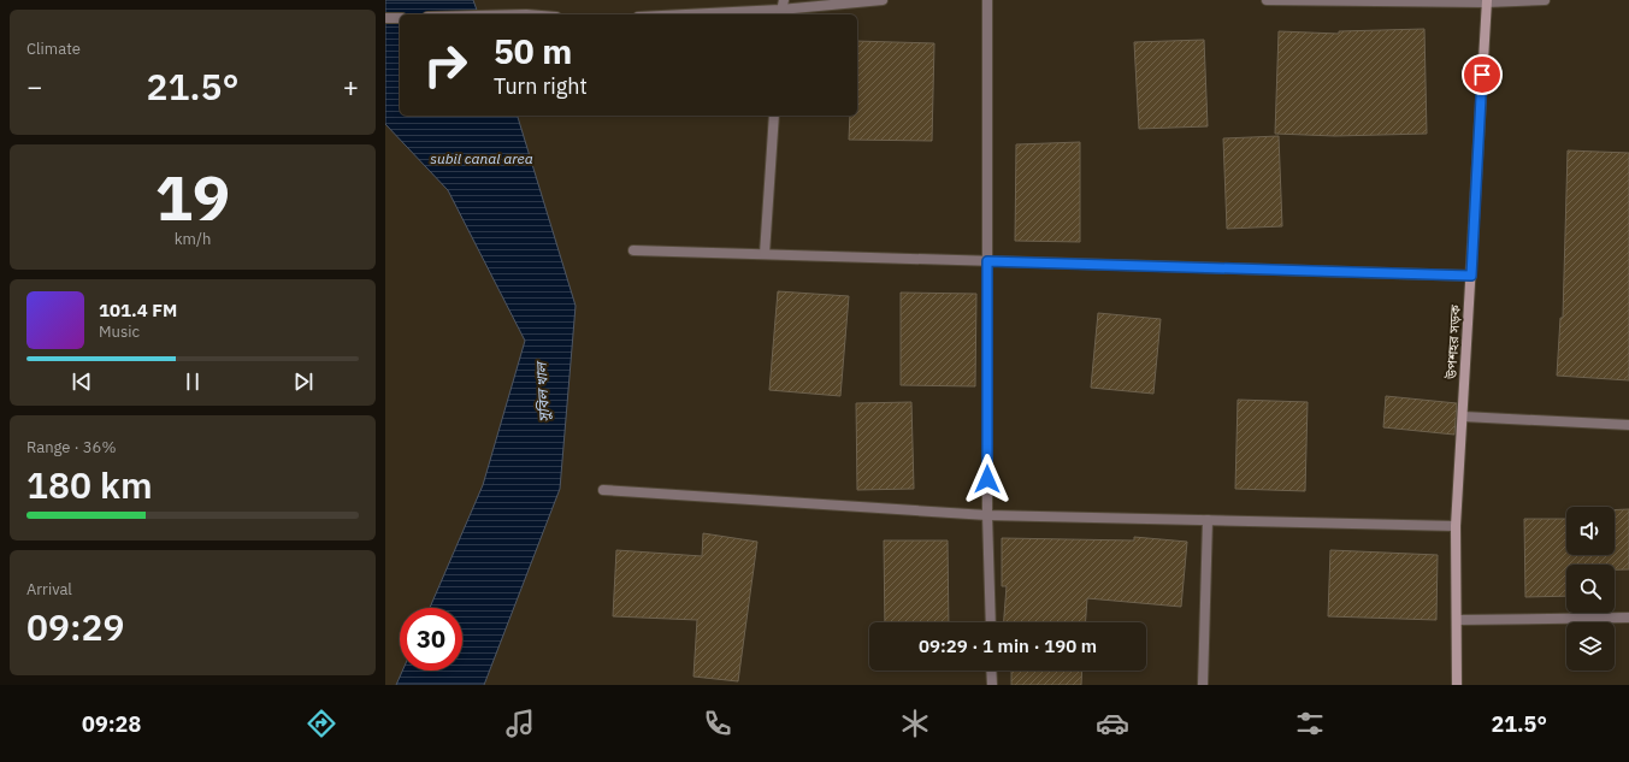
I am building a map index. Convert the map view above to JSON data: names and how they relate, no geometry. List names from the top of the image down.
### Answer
{
  "streets": {
    "main road": ["উপশহর সড়ক"]
  },
  "water": ["subil canal area", "সুবিল খাল"],
  "page": {
    "tile": [
      "Climate",
      ["19", "km/h"],
      ["Range · 36%", "180 km"],
      ["Arrival", "09:29"]
    ],
    "turn": ["50 m", "Turn right"],
    "heat": ["−", "21.5°", "+"],
    "song": ["101.4 FM", "Music"],
    "limit": "30",
    "trip": "09:29 · 1 min · 190 m",
    "tabs": ["09:28", "21.5°"]
  }
}
